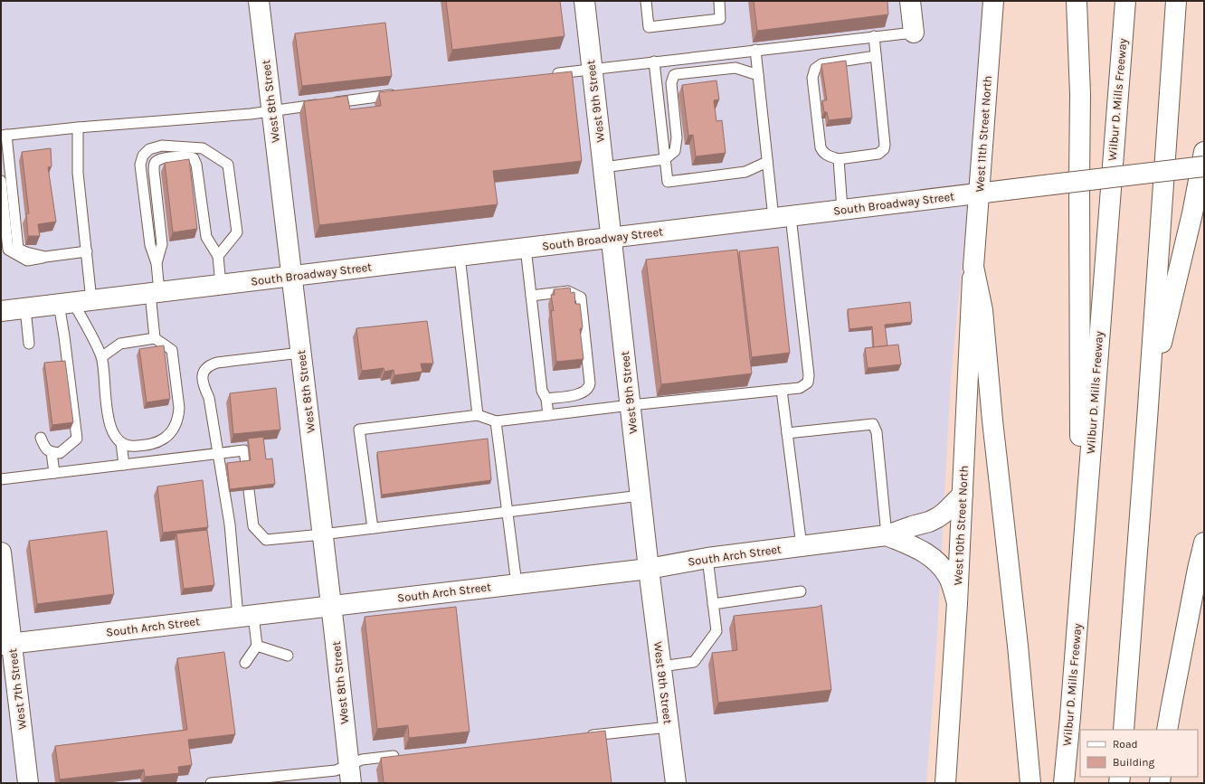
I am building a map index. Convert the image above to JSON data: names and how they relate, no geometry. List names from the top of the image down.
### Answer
{
  "streets": {
    "main road": [
      "Wilbur D. Mills Freeway",
      "West 8th Street",
      "West 9th Street",
      "West 11th Street North",
      "South Broadway Street",
      "West 10th Street North",
      "South Arch Street",
      "West 7th Street"
    ]
  },
  "crossings": [
    ["West 8th Street", "South Broadway Street"],
    ["West 8th Street", "South Arch Street"],
    ["West 9th Street", "South Broadway Street"],
    ["West 9th Street", "South Arch Street"],
    ["West 11th Street North", "South Broadway Street"],
    ["West 11th Street North", "West 10th Street North"],
    ["West 10th Street North", "South Arch Street"],
    ["South Arch Street", "West 7th Street"]
  ],
  "legend": ["Road", "Building"]
}
